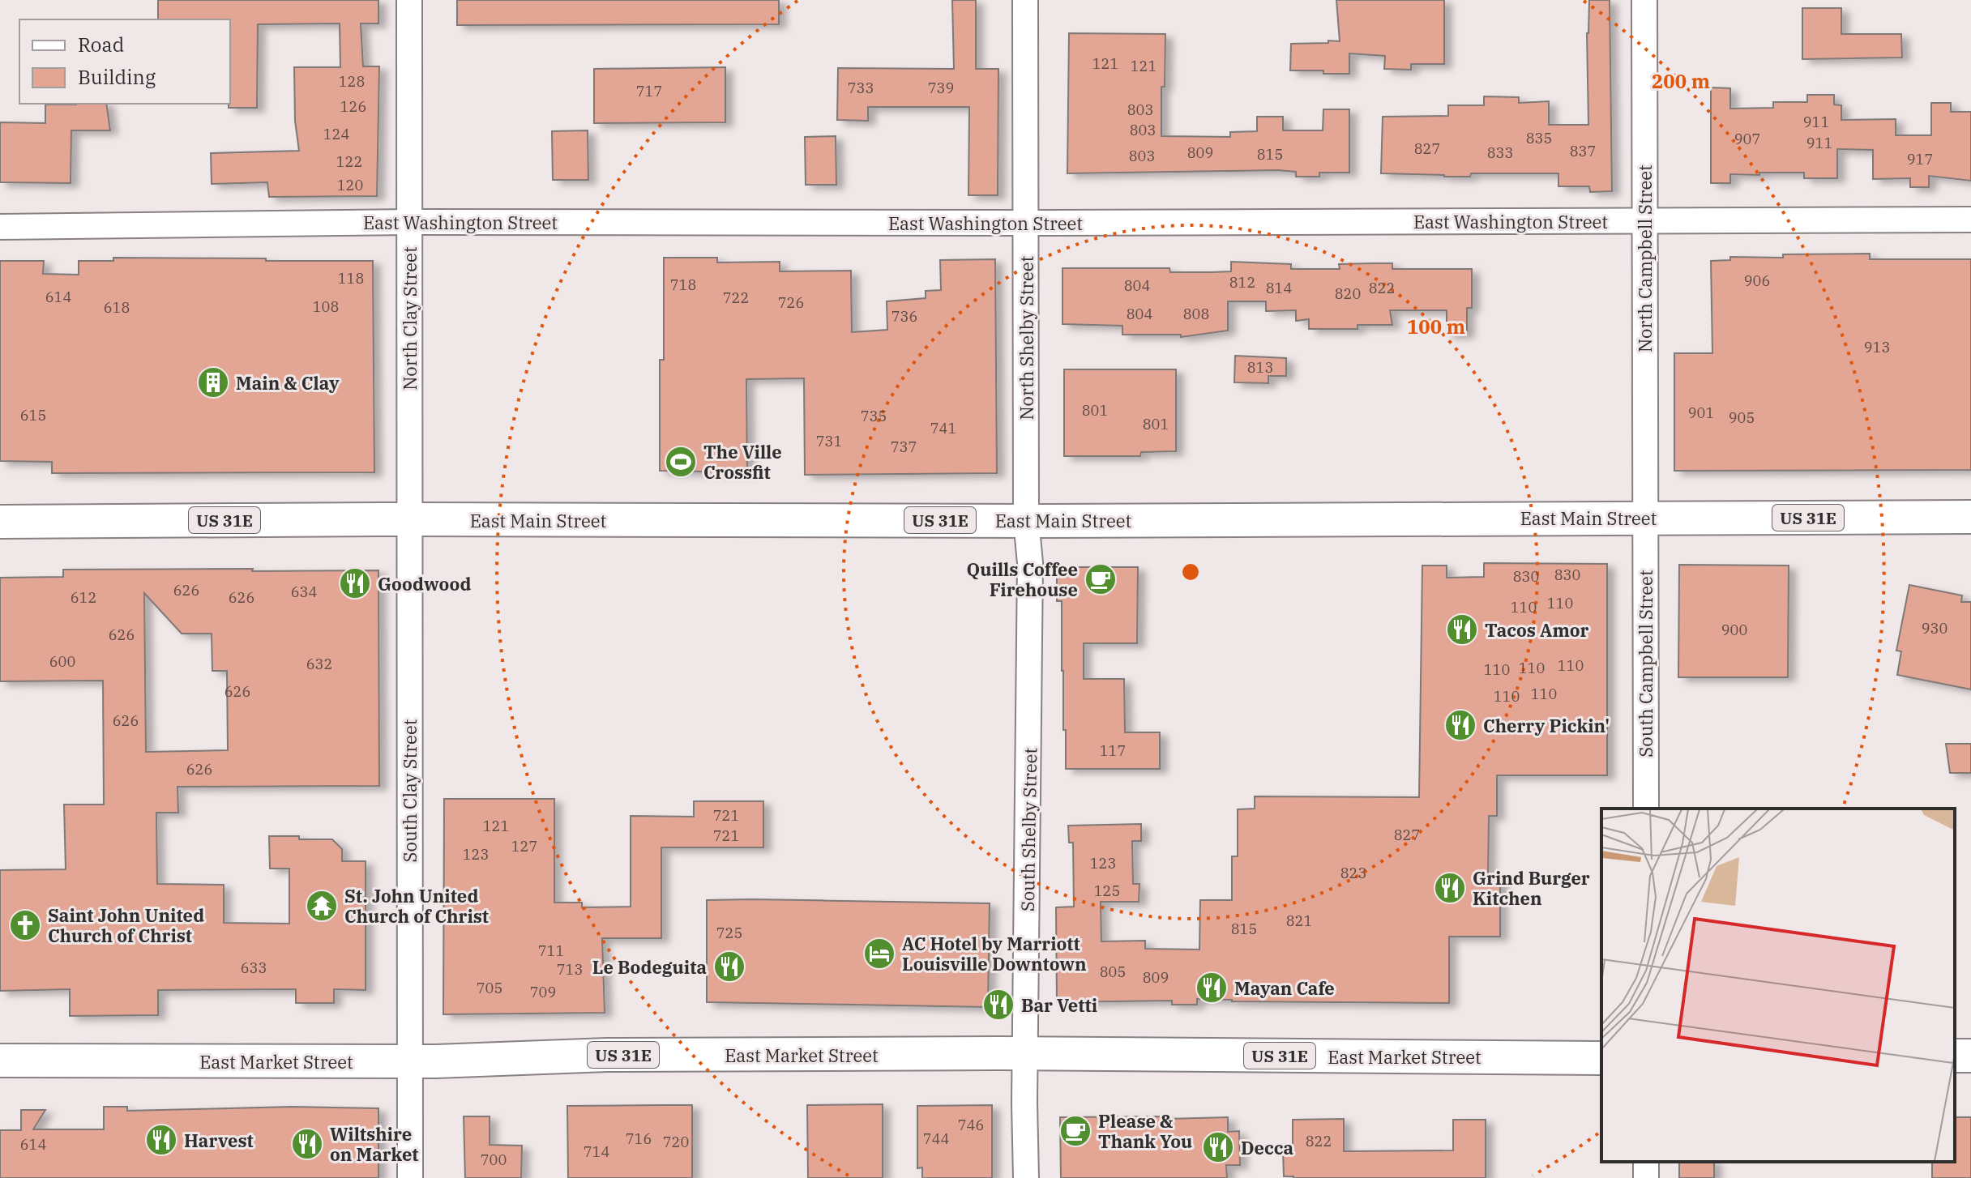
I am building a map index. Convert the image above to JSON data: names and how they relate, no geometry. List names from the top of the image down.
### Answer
{
  "streets": {
    "main road": ["East Main Street", "US 31E", "East Market Street"],
    "street": [
      "East Washington Street",
      "North Campbell Street",
      "North Clay Street",
      "North Shelby Street",
      "South Campbell Street",
      "South Clay Street",
      "South Shelby Street"
    ]
  },
  "crossings": [
    ["East Washington Street", "North Campbell Street"],
    ["East Washington Street", "North Clay Street"],
    ["East Washington Street", "North Shelby Street"],
    ["North Campbell Street", "East Main Street"],
    ["North Campbell Street", "South Campbell Street"],
    ["North Clay Street", "East Main Street"],
    ["North Clay Street", "South Clay Street"],
    ["North Shelby Street", "East Main Street"],
    ["North Shelby Street", "South Shelby Street"],
    ["East Main Street", "South Campbell Street"],
    ["East Main Street", "South Clay Street"],
    ["East Main Street", "South Shelby Street"],
    ["South Clay Street", "East Market Street"],
    ["South Shelby Street", "East Market Street"]
  ],
  "places": {
    "building": ["Main & Clay"],
    "sports": ["The Ville Crossfit"],
    "cafe": ["Quills Coffee Firehouse", "Please & Thank You"],
    "restaurant": [
      "Goodwood",
      "Tacos Amor",
      "Cherry Pickin'",
      "Grind Burger Kitchen",
      "Le Bodeguita",
      "Mayan Cafe",
      "Bar Vetti",
      "Harvest",
      "Wiltshire on Market",
      "Decca"
    ],
    "temple": ["St. John United Church of Christ"],
    "church": ["Saint John United Church of Christ"],
    "hotel": ["AC Hotel by Marriott Louisville Downtown"]
  },
  "house_numbers": [
    "121",
    "121",
    "128",
    "733",
    "739",
    "717",
    "126",
    "803",
    "911",
    "803",
    "124",
    "835",
    "907",
    "911",
    "827",
    "837",
    "809",
    "833",
    "815",
    "803",
    "917",
    "122",
    "120",
    "118",
    "906",
    "812",
    "718",
    "804",
    "814",
    "822",
    "820",
    "614",
    "722",
    "726",
    "108",
    "618",
    "804",
    "808",
    "736",
    "913",
    "813",
    "801",
    "901",
    "615",
    "735",
    "905",
    "801",
    "741",
    "731",
    "737",
    "830",
    "830",
    "626",
    "634",
    "612",
    "626",
    "110",
    "110",
    "930",
    "900",
    "626",
    "600",
    "632",
    "110",
    "110",
    "110",
    "626",
    "110",
    "110",
    "626",
    "117",
    "626",
    "721",
    "121",
    "827",
    "721",
    "127",
    "123",
    "123",
    "823",
    "125",
    "821",
    "815",
    "725",
    "711",
    "633",
    "713",
    "805",
    "809",
    "705",
    "709",
    "746",
    "716",
    "744",
    "822",
    "720",
    "614",
    "714",
    "700"
  ],
  "legend": ["Road", "Building"],
  "rings": ["200 m", "100 m"]
}
